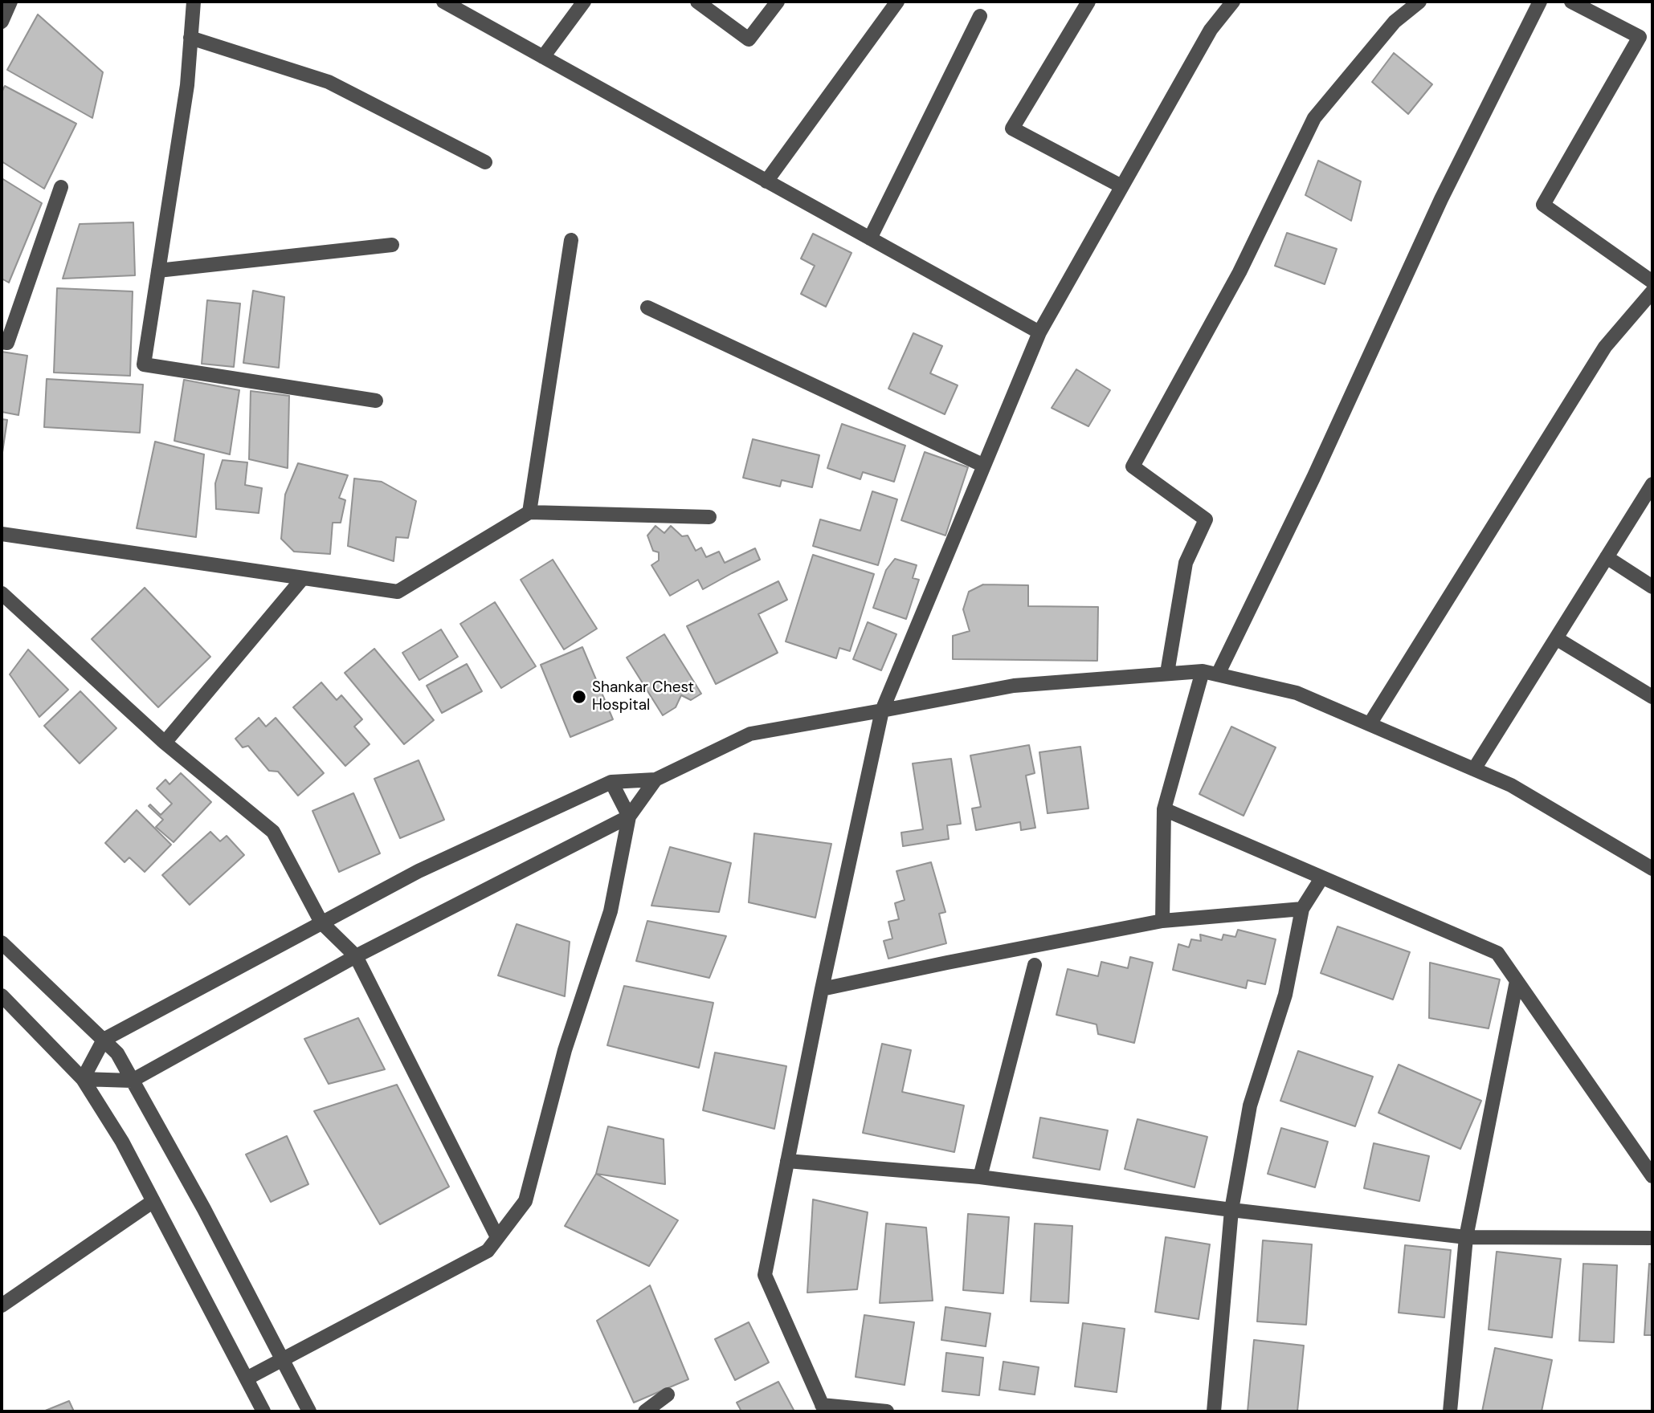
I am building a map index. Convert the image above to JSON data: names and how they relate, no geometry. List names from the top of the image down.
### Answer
{
  "places": ["Shankar Chest Hospital"]
}
